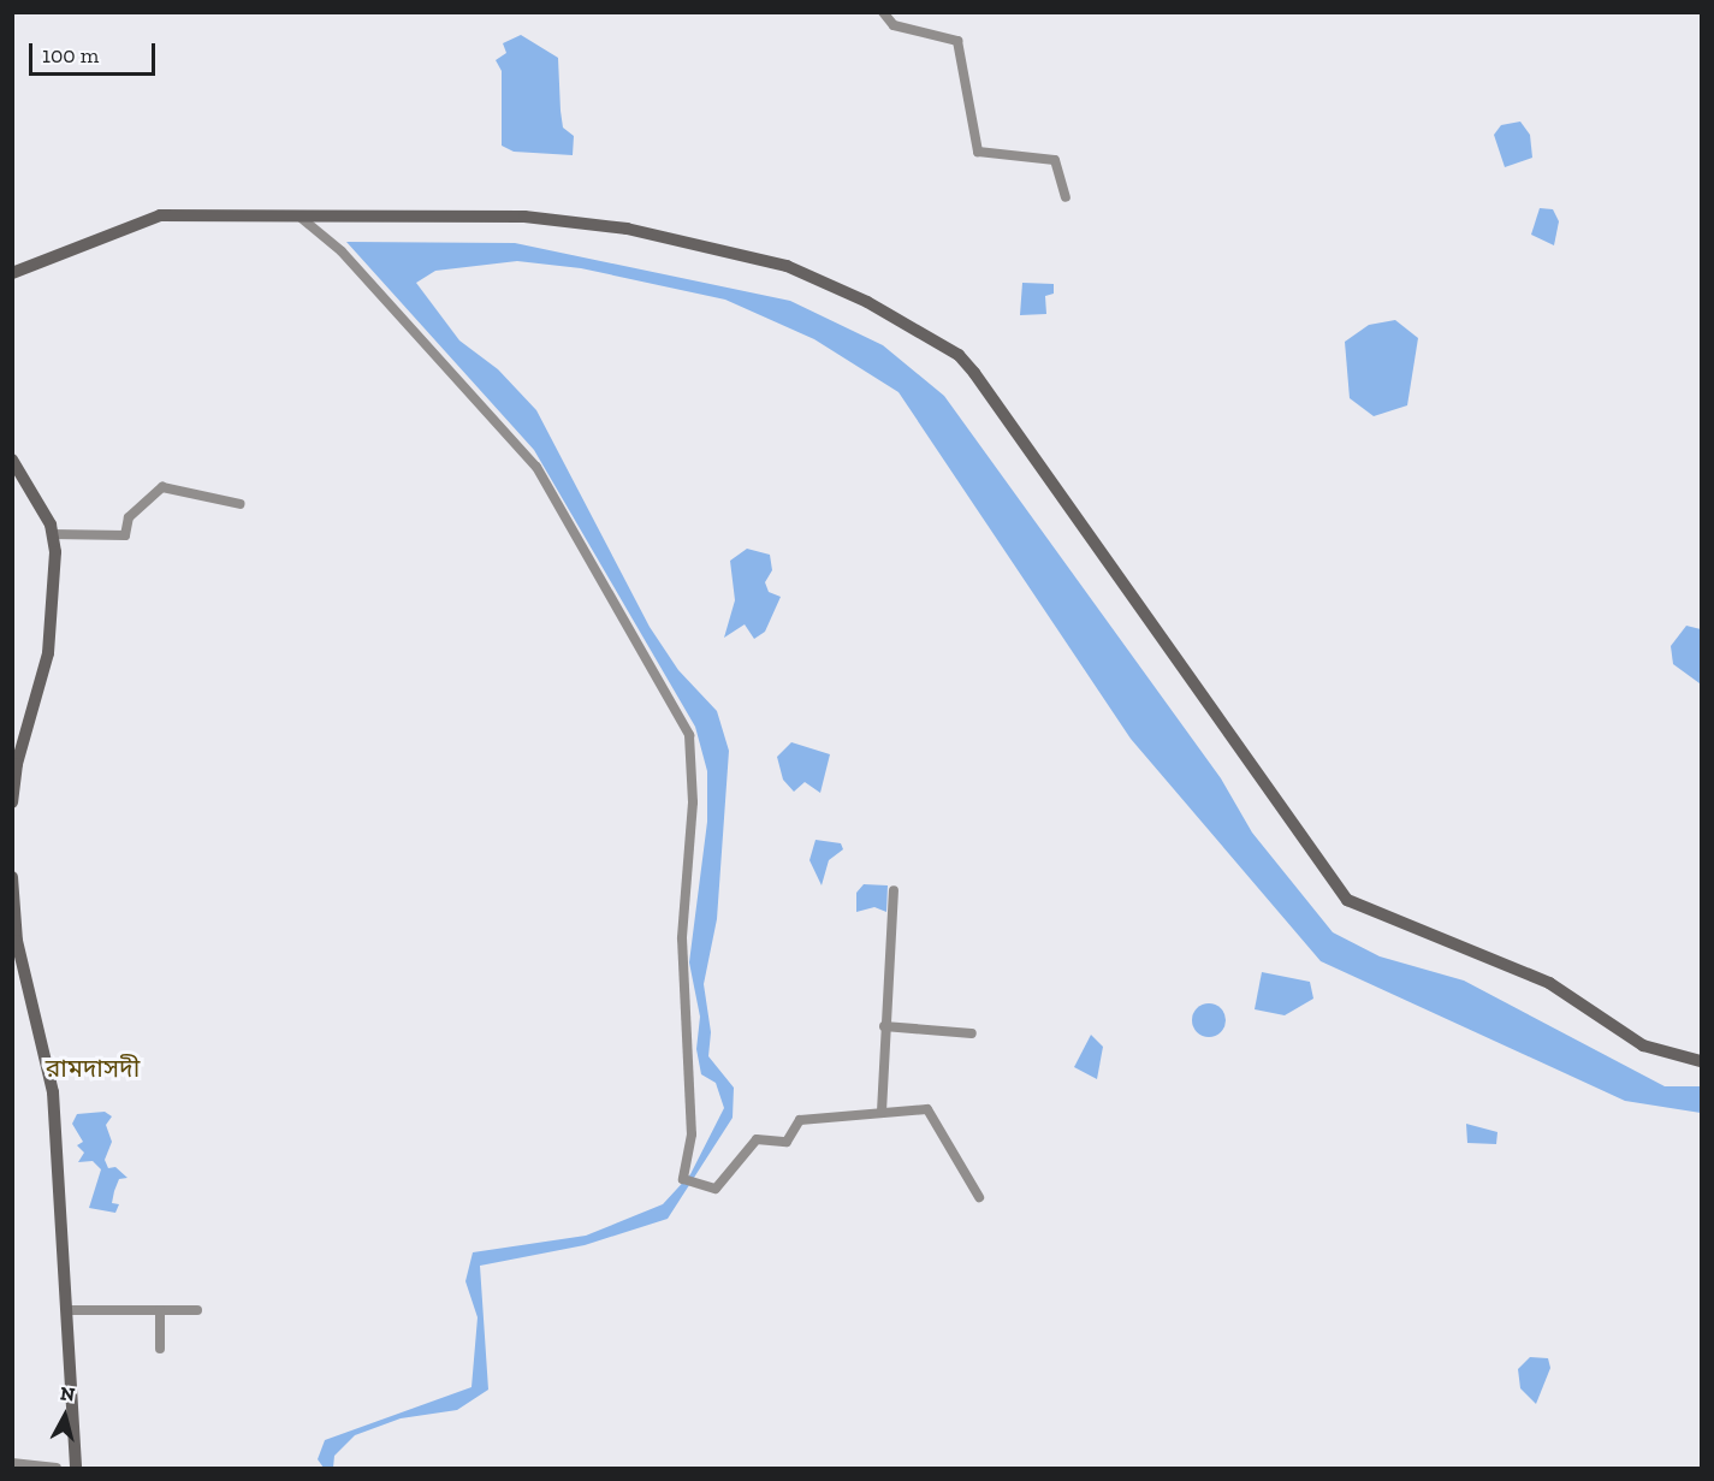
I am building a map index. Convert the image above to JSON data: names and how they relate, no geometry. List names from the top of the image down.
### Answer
{
  "districts": ["রামদাসদী"],
  "scale_bar": "100 m",
  "north": "top"
}
